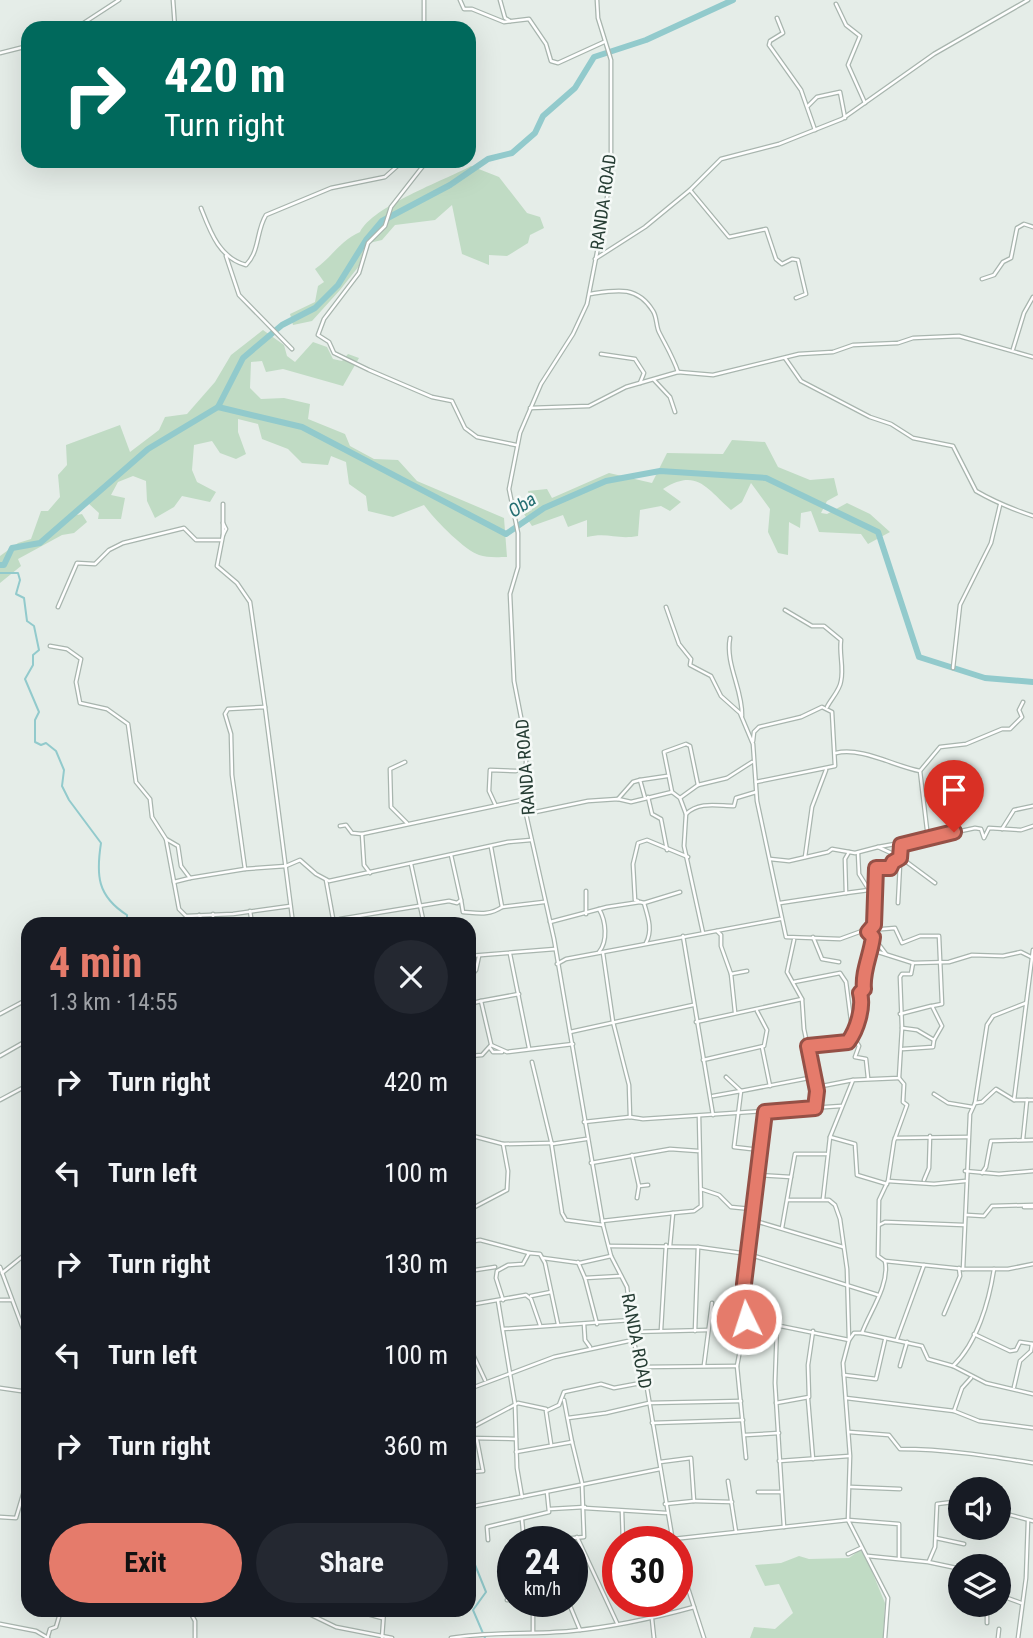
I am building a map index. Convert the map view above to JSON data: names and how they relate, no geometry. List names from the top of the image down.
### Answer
{
  "streets": {
    "street": ["RANDA ROAD"]
  },
  "water": ["Oba"],
  "page": {
    "turn": ["420 m", "Turn right"],
    "heading": ["4 min", "1.3 km · 14:55"],
    "list": [
      {
        "name": "Turn right",
        "value": "420 m"
      },
      {
        "name": "Turn left",
        "value": "100 m"
      },
      {
        "name": "Turn right",
        "value": "130 m"
      },
      {
        "name": "Turn left",
        "value": "100 m"
      },
      {
        "name": "Turn right",
        "value": "360 m"
      }
    ],
    "buttons": ["Exit", "Share"],
    "speed": "24 km/h",
    "limit": "30"
  }
}
